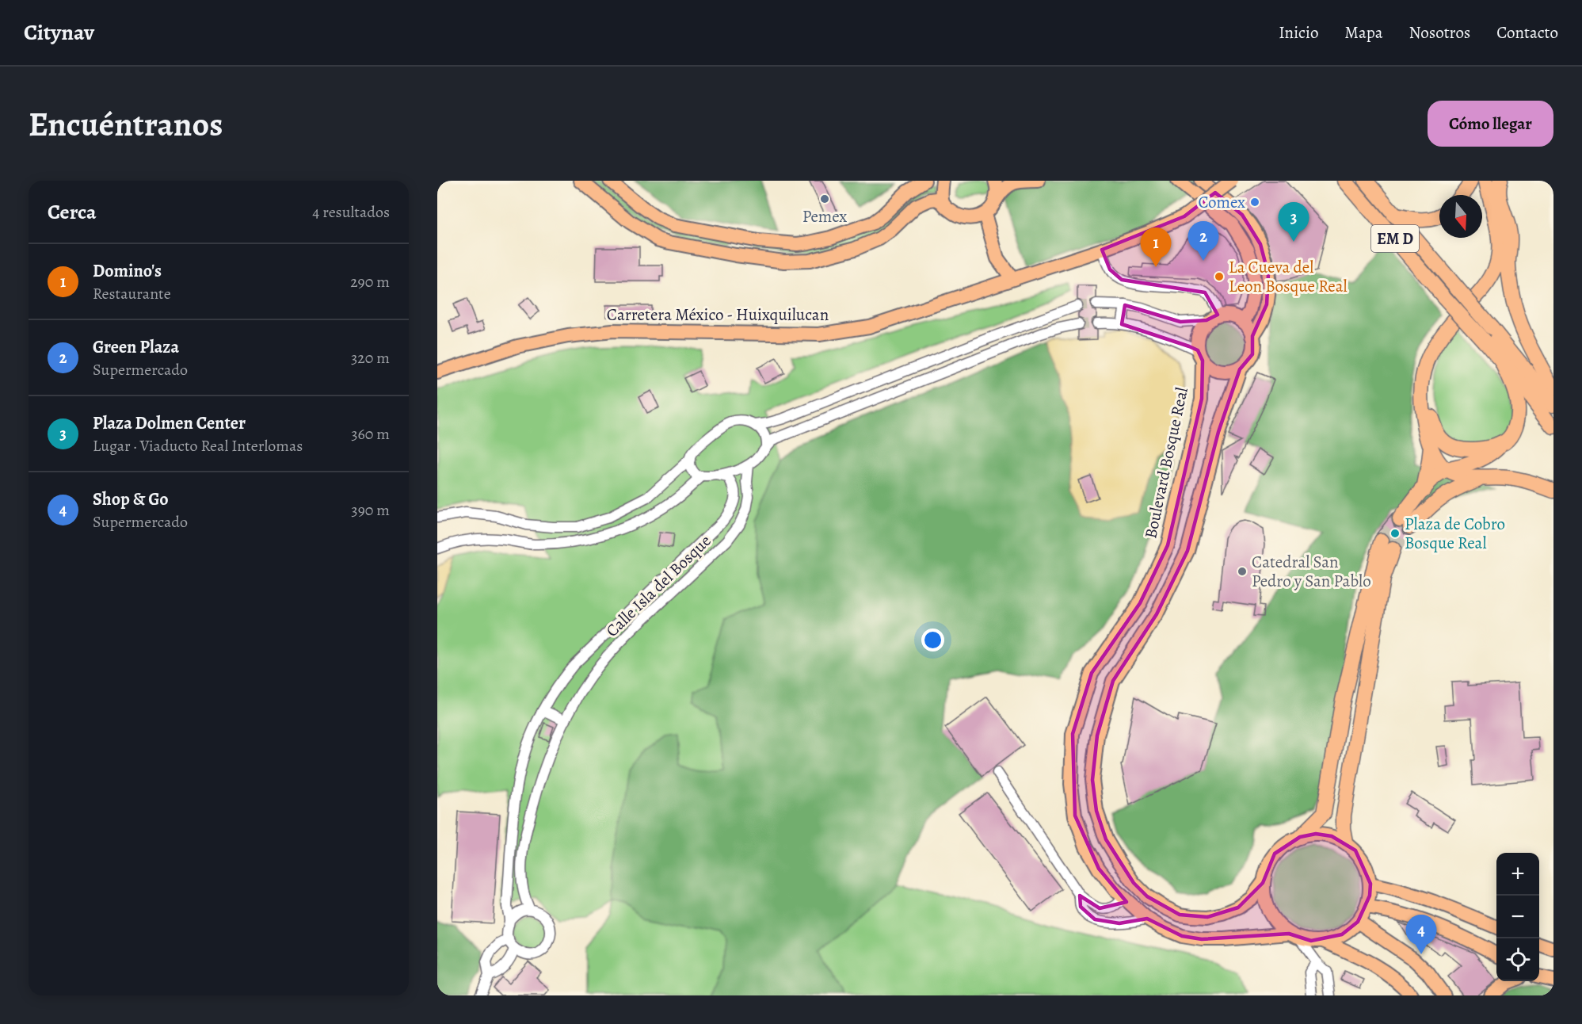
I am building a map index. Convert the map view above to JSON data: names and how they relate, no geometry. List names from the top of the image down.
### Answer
{
  "streets": {
    "highway": ["EM D"],
    "main road": ["Carretera México - Huixquilucan", "Boulevard Bosque Real"],
    "street": ["Calle Isla del Bosque"]
  },
  "places": [
    "Pemex",
    "Comex",
    "La Cueva del Leon Bosque Real",
    "Plaza de Cobro Bosque Real",
    "Catedral San Pedro y San Pablo"
  ],
  "north": "bottom",
  "page": {
    "header": "Citynav",
    "nav": [
      "Inicio",
      "Mapa",
      "Nosotros",
      "Contacto"
    ],
    "buttons": "Cómo llegar",
    "title": "Encuéntranos",
    "heading": ["Cerca", "4 resultados"],
    "pins": [
      "3",
      "2",
      "1",
      "4"
    ],
    "list": [
      {
        "mark": "1",
        "name": "Domino's",
        "note": "Restaurante",
        "value": "290 m"
      },
      {
        "mark": "2",
        "name": "Green Plaza",
        "note": "Supermercado",
        "value": "320 m"
      },
      {
        "mark": "3",
        "name": "Plaza Dolmen Center",
        "note": "Lugar · Viaducto Real Interlomas",
        "value": "360 m"
      },
      {
        "mark": "4",
        "name": "Shop & Go",
        "note": "Supermercado",
        "value": "390 m"
      }
    ],
    "map_buttons": ["+", "−"]
  }
}
